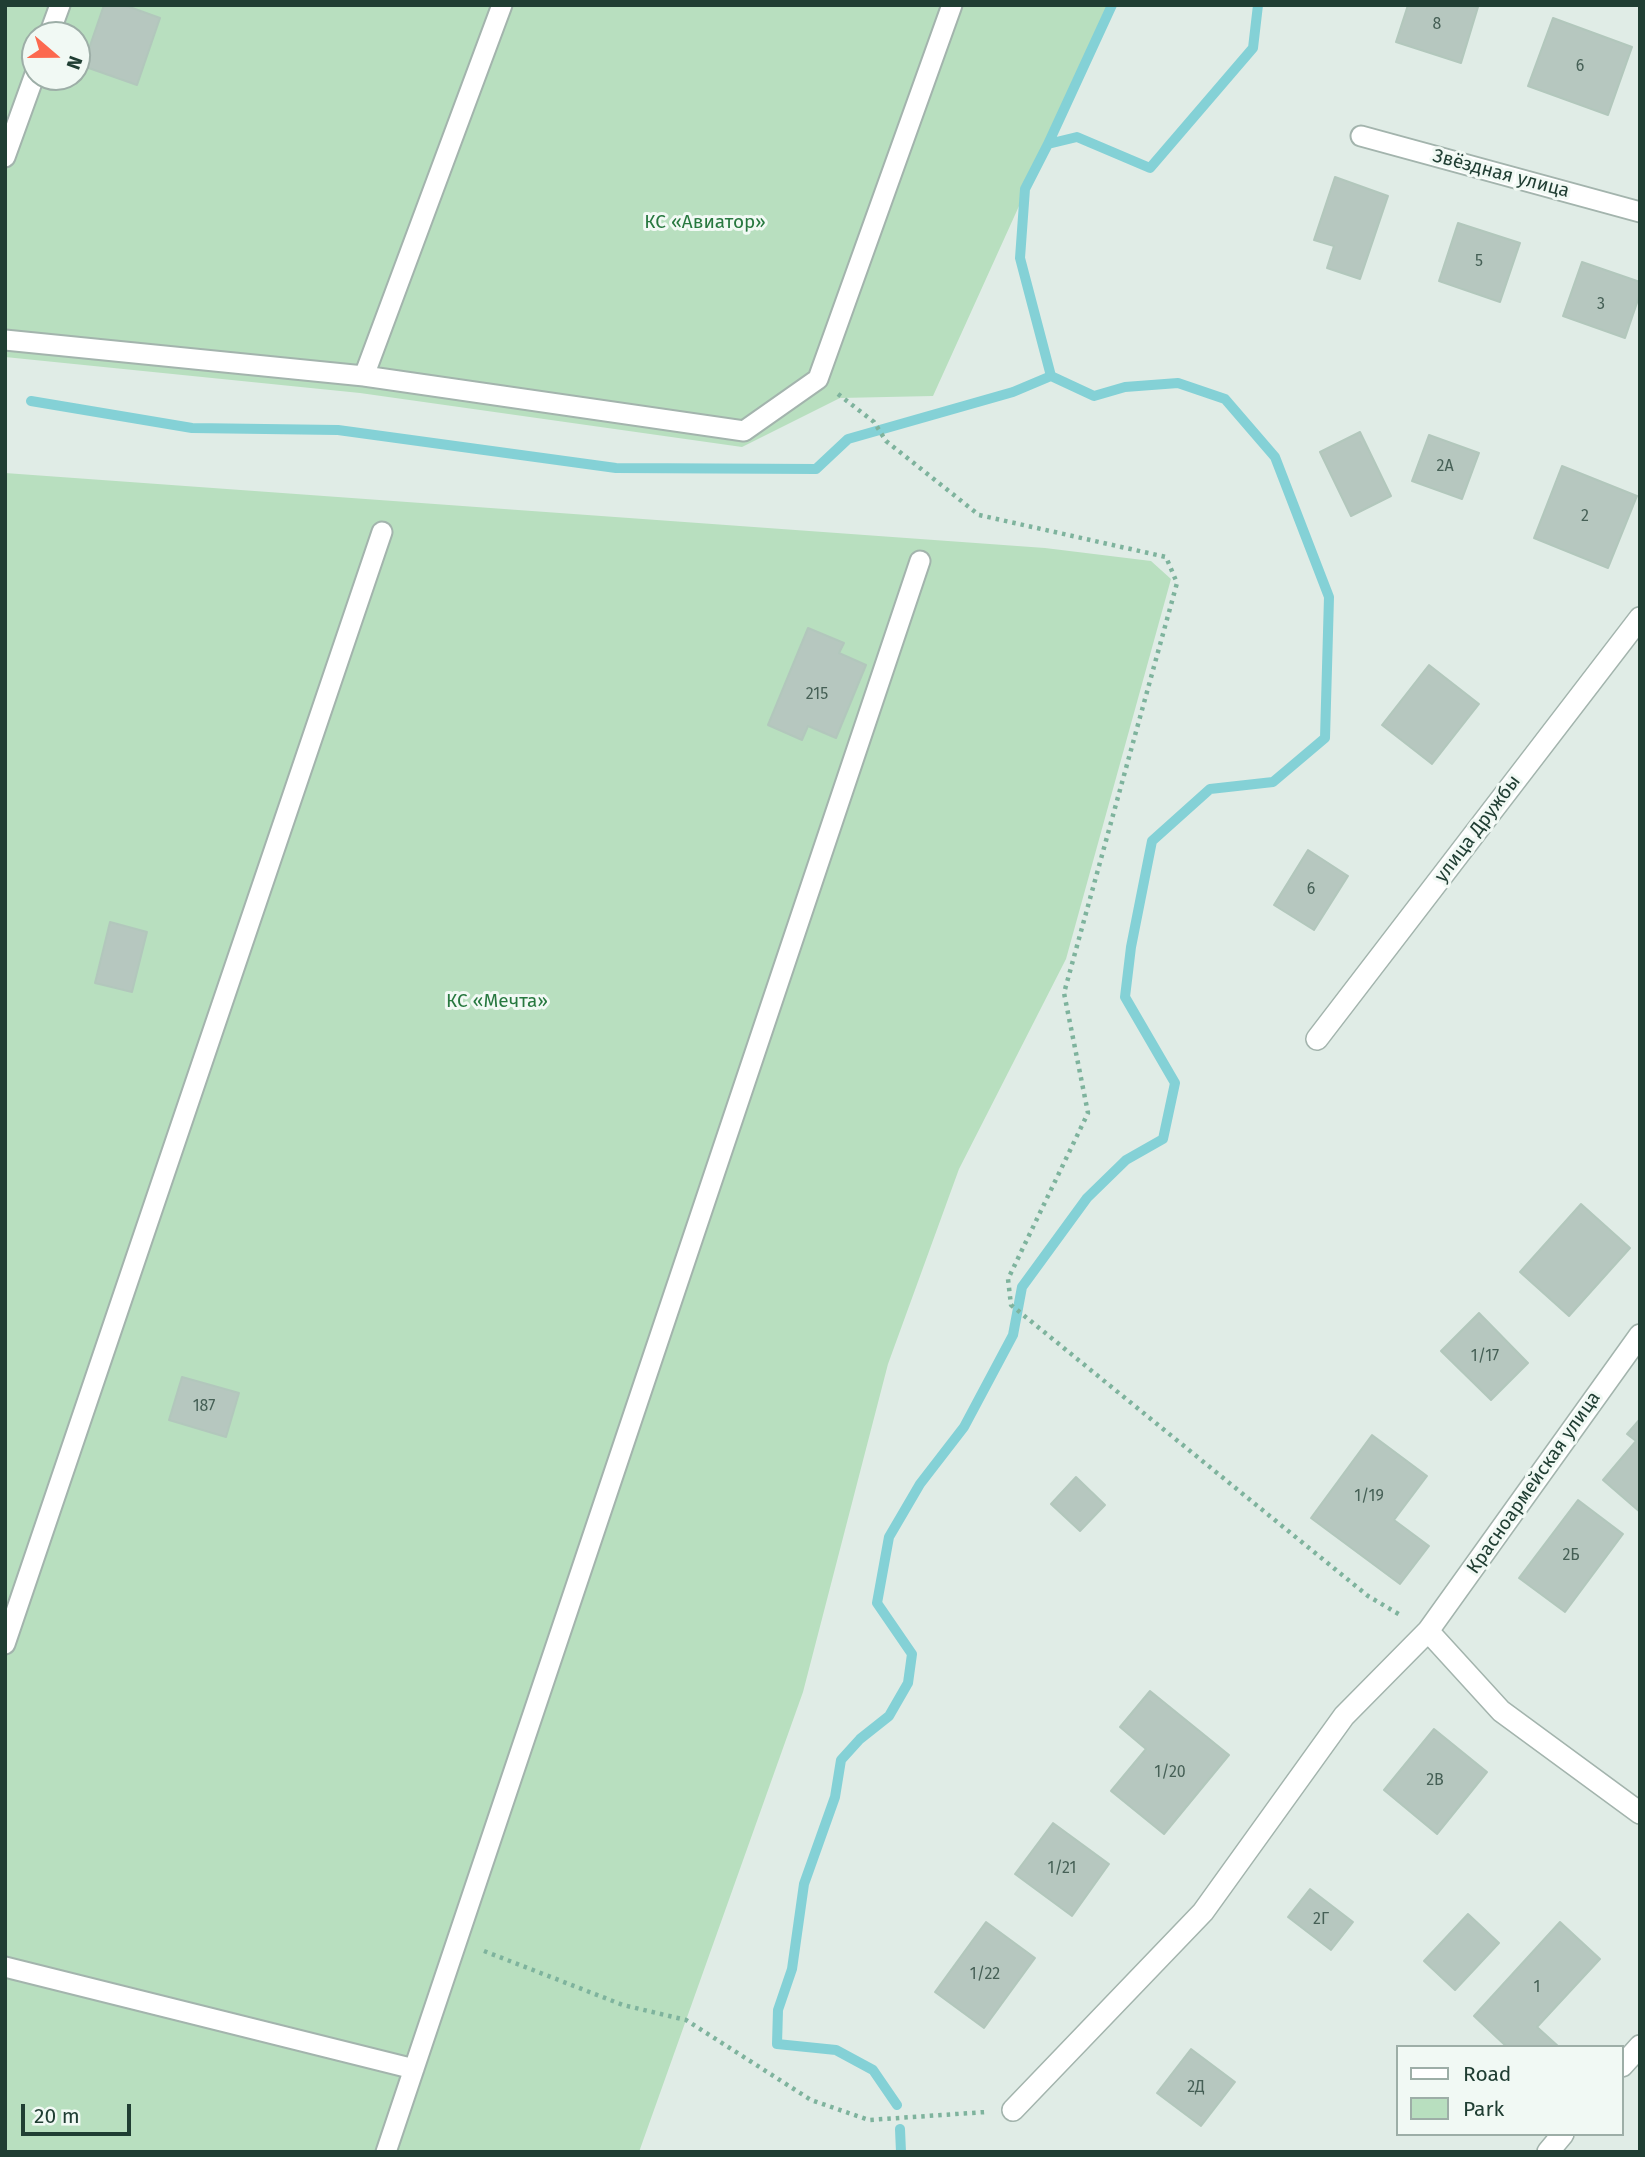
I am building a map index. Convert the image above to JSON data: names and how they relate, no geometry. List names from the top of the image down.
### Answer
{
  "streets": {
    "street": ["улица Дружбы", "Красноармейская улица"],
    "lane": ["Звёздная улица"]
  },
  "parks": ["КС «Авиатор»", "КС «Мечта»"],
  "house_numbers": [
    "8",
    "6",
    "5",
    "3",
    "2А",
    "2",
    "215",
    "6",
    "1/17",
    "187",
    "1/19",
    "2Б",
    "1/20",
    "2В",
    "1/21",
    "2Г",
    "1/22",
    "1",
    "2Д"
  ],
  "legend": ["Road", "Park"],
  "scale_bar": "20 m",
  "north": "right"
}
